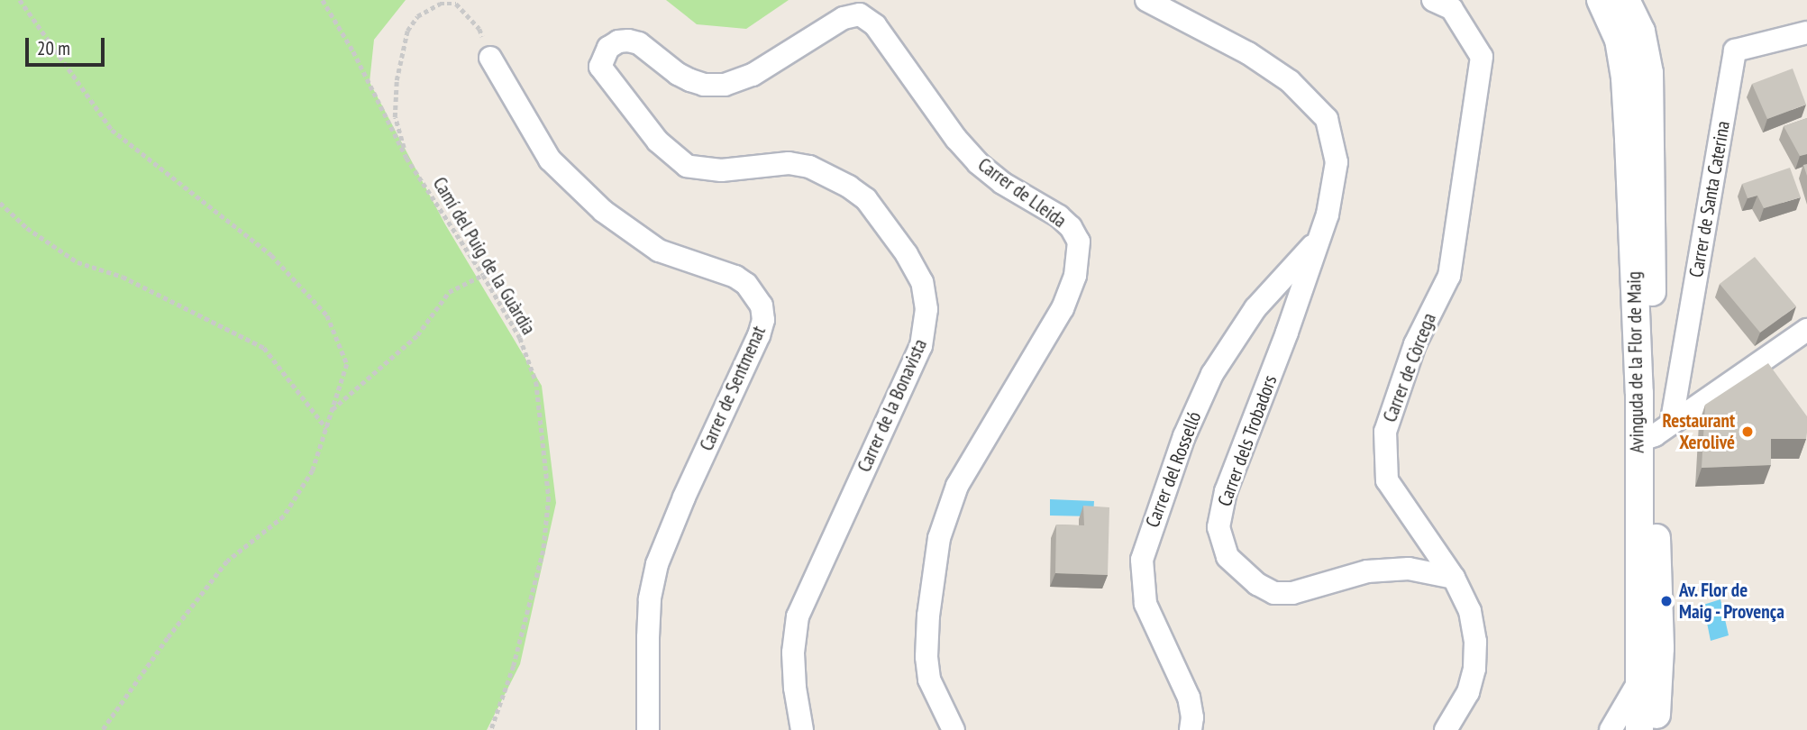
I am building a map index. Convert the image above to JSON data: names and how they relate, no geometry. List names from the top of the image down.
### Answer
{
  "streets": {
    "street": [
      "Carrer de Lleida",
      "Carrer de Santa Caterina",
      "Avinguda de la Flor de Maig",
      "Carrer de Còrcega",
      "Carrer de Sentmenat",
      "Carrer de la Bonavista",
      "Carrer dels Trobadors",
      "Carrer del Rosselló"
    ],
    "path": ["Camí del Puig de la Guàrdia"]
  },
  "crossings": [
    ["Carrer de Lleida", "Carrer de la Bonavista"],
    ["Carrer de Santa Caterina", "Avinguda de la Flor de Maig"],
    ["Carrer de Còrcega", "Carrer dels Trobadors"],
    ["Carrer dels Trobadors", "Carrer del Rosselló"]
  ],
  "places": ["Restaurant Xerolivé", "Av. Flor de Maig - Provença"],
  "scale_bar": "20 m"
}
